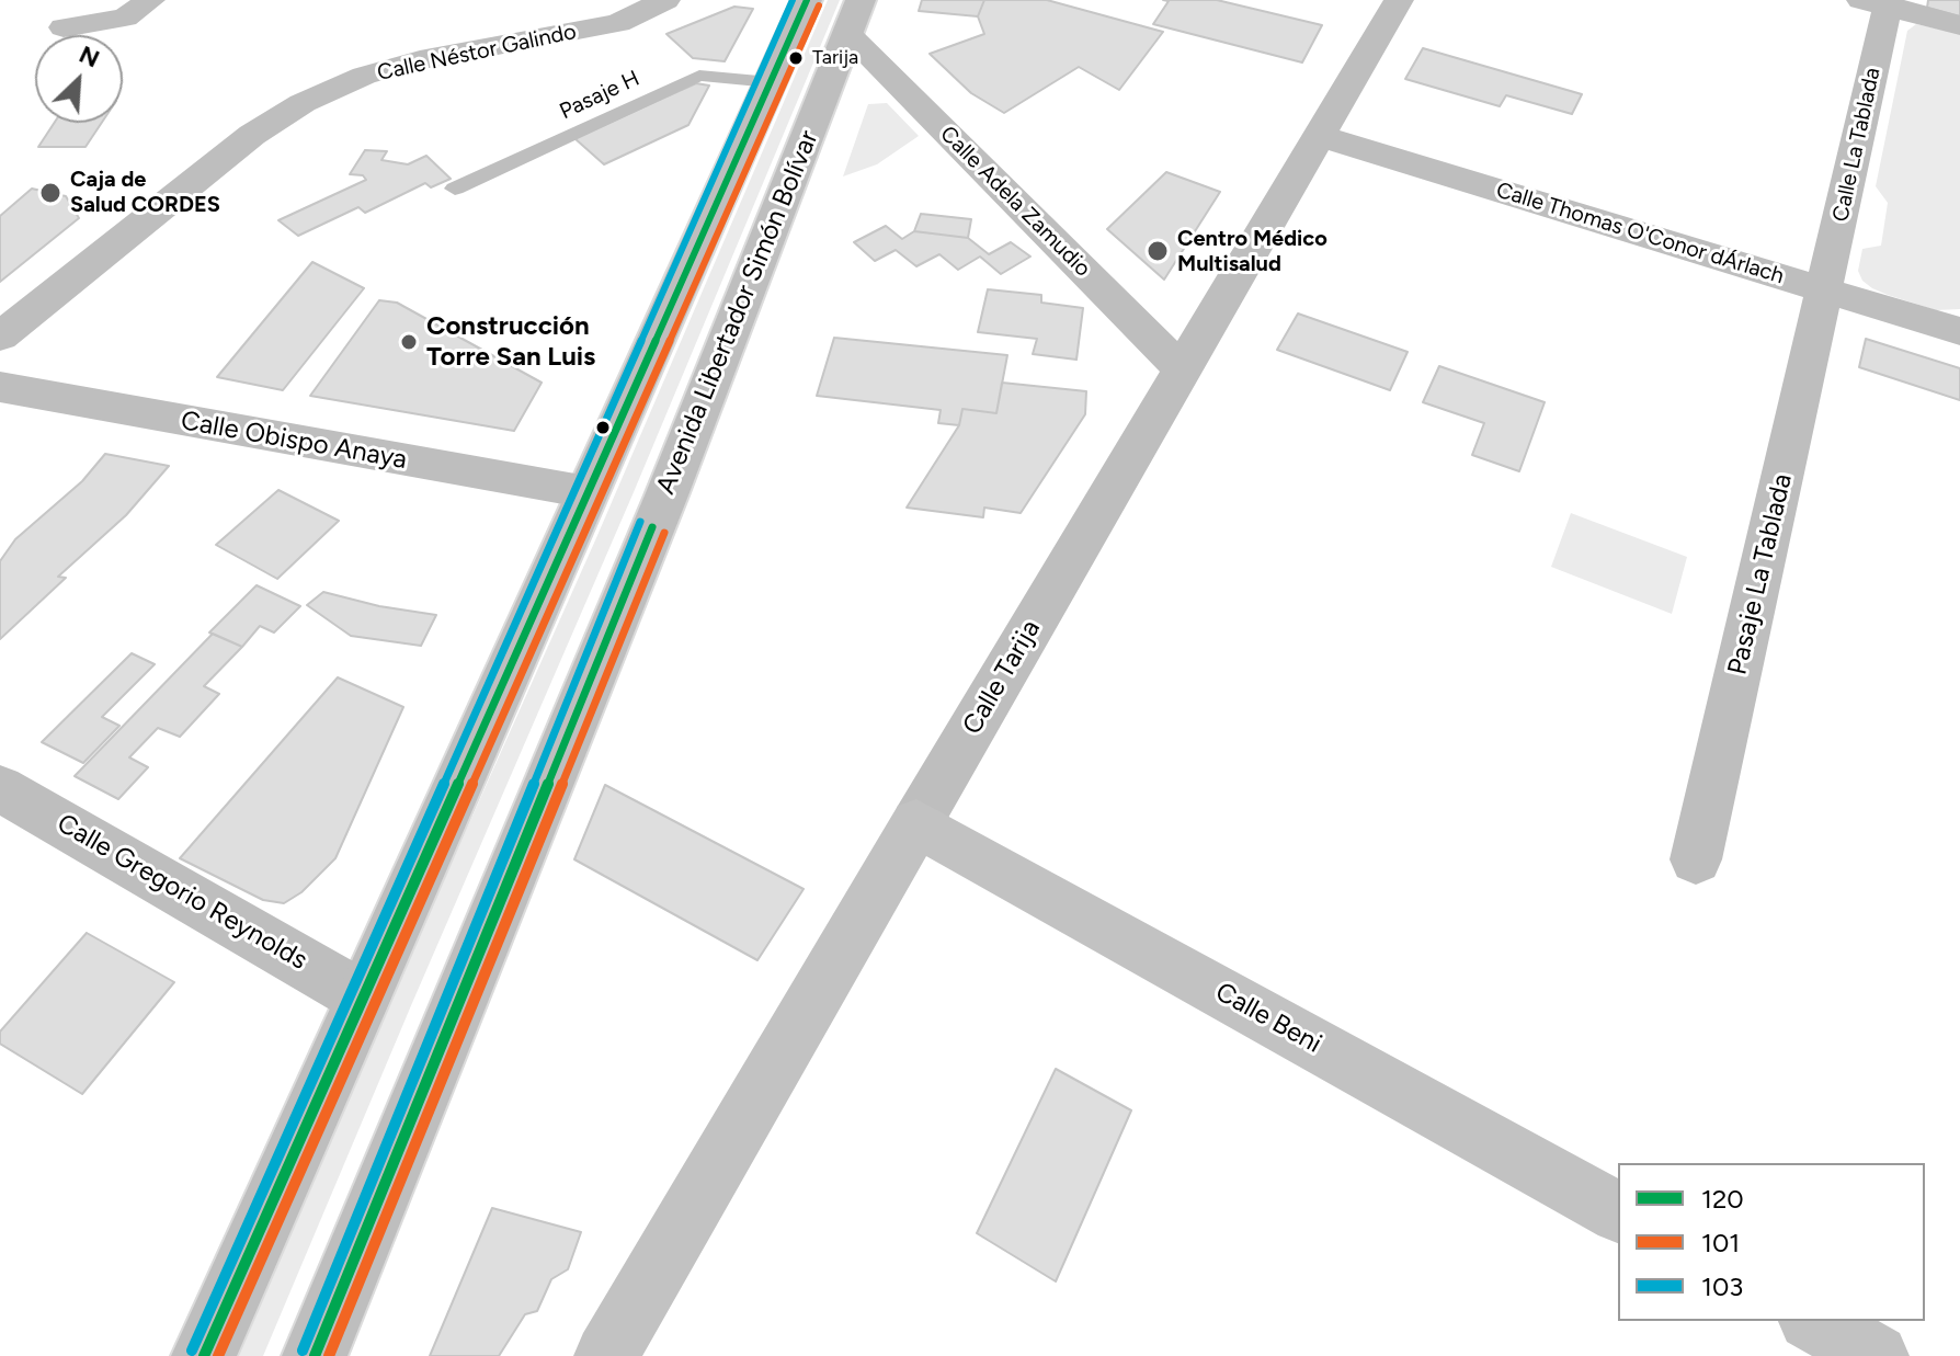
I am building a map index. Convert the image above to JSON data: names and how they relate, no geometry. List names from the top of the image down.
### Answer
{
  "streets": {
    "main road": ["Calle Tarija", "Calle Beni"],
    "street": [
      "Calle Néstor Galindo",
      "Calle La Tablada",
      "Calle Adela Zamudio",
      "Calle Thomas O'Conor dÁrlach",
      "Avenida Libertador Simón Bolívar",
      "Calle Obispo Anaya",
      "Pasaje La Tablada",
      "Calle Gregorio Reynolds"
    ],
    "lane": ["Pasaje H"]
  },
  "crossings": [
    ["Calle La Tablada", "Calle Thomas O'Conor dÁrlach"],
    ["Calle La Tablada", "Pasaje La Tablada"],
    ["Calle Adela Zamudio", "Avenida Libertador Simón Bolívar"],
    ["Calle Adela Zamudio", "Calle Tarija"],
    ["Calle Thomas O'Conor dÁrlach", "Pasaje La Tablada"],
    ["Calle Thomas O'Conor dÁrlach", "Calle Tarija"],
    ["Calle Tarija", "Calle Beni"]
  ],
  "places": [
    "Tarija",
    "Caja de Salud CORDES",
    "Centro Médico Multisalud",
    "Construcción Torre San Luis"
  ],
  "lines": ["transit line 120", "transit line 103", "transit line 101"],
  "legend": ["120", "101", "103"],
  "north": "top right"
}
